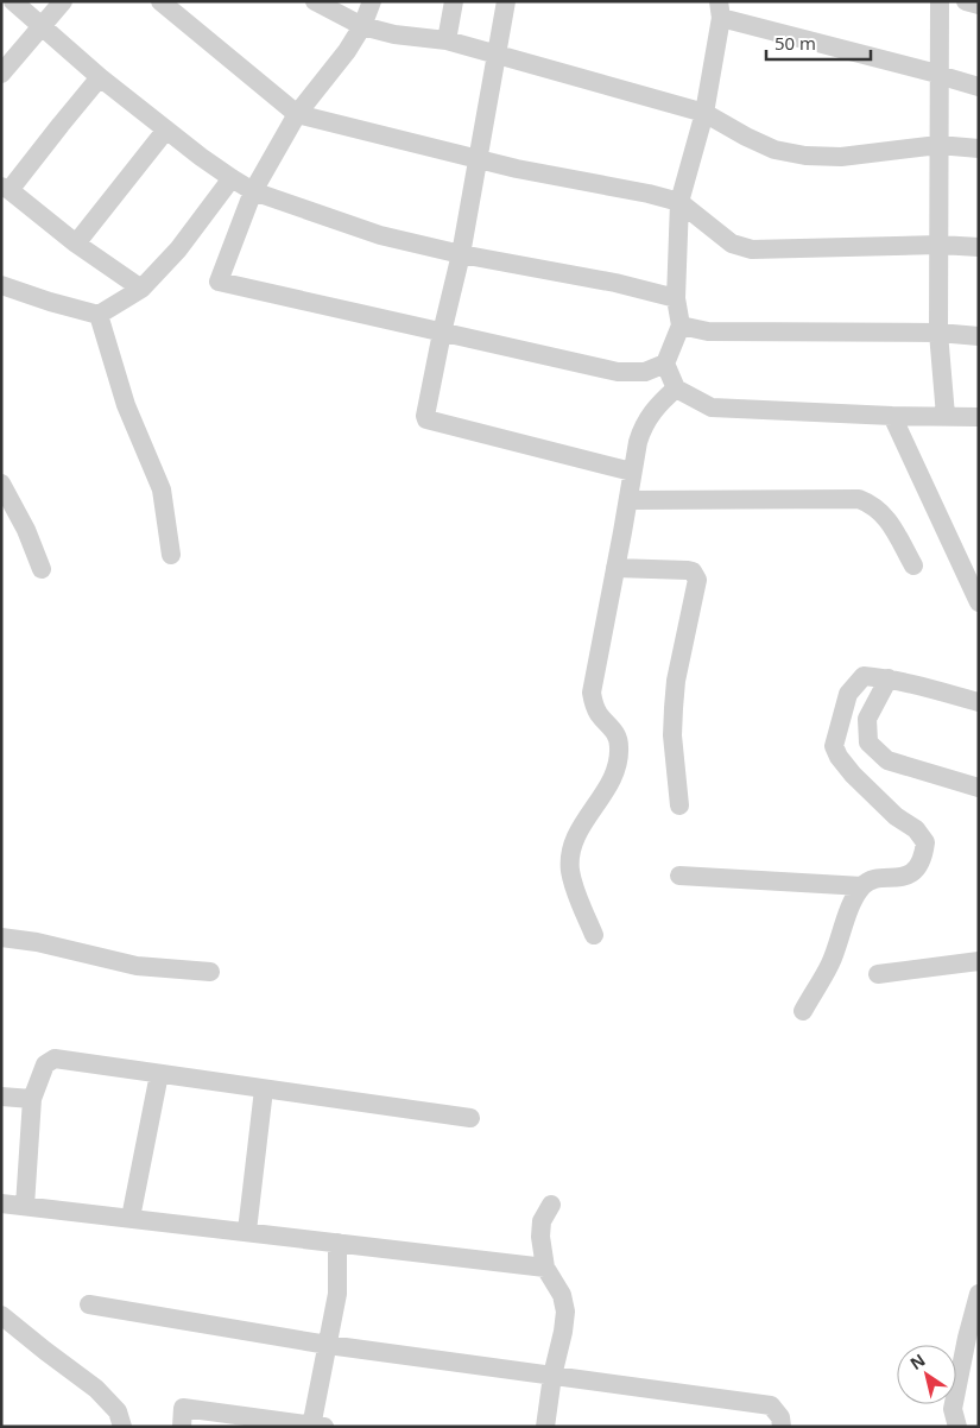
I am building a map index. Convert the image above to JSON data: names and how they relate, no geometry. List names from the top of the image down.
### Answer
{
  "scale_bar": "50 m",
  "north": "top left"
}
